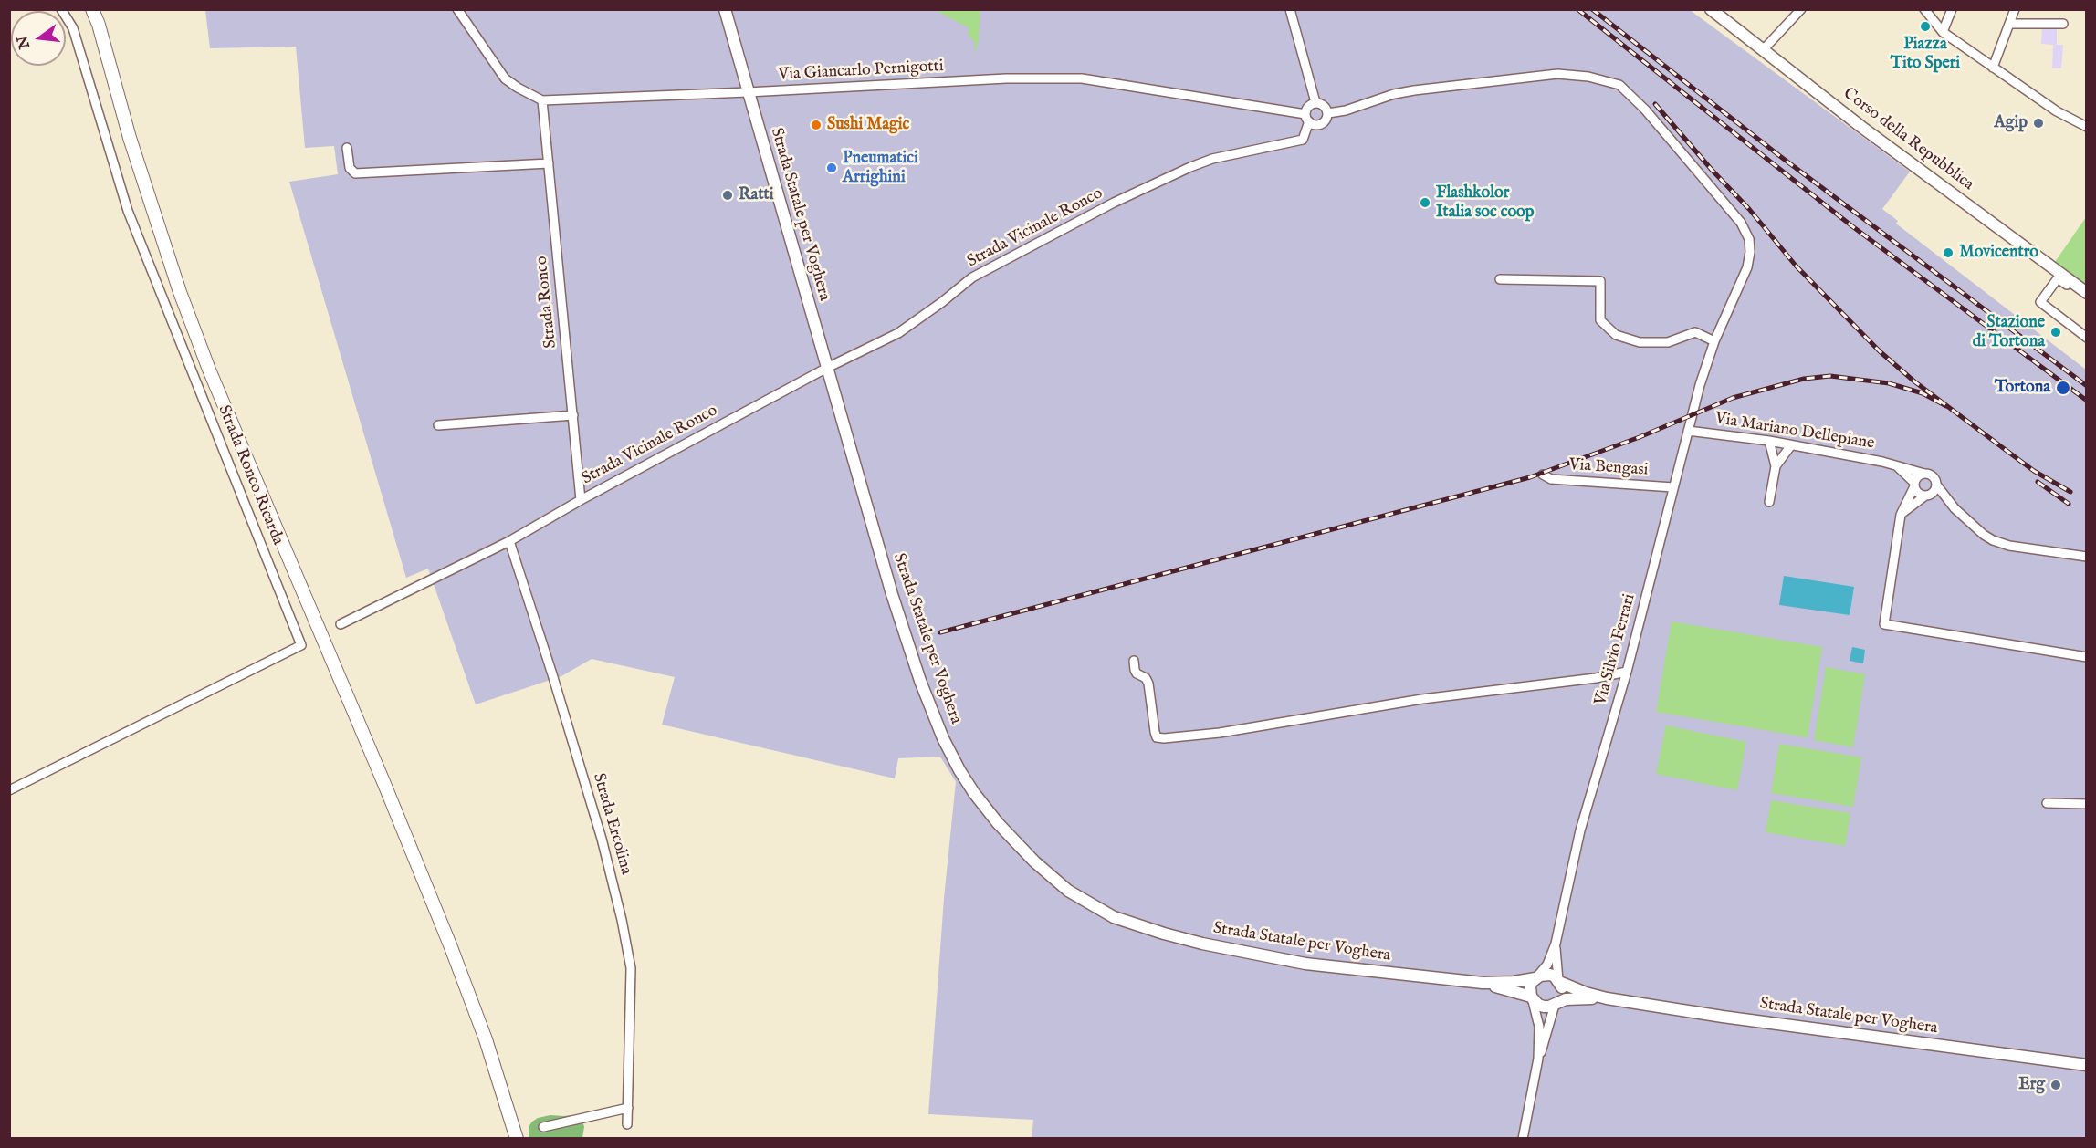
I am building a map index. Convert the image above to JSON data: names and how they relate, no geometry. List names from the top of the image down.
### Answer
{
  "streets": {
    "main road": ["Corso della Repubblica", "Strada Statale per Voghera"],
    "street": [
      "Via Giancarlo Pernigotti",
      "Strada Vicinale Ronco",
      "Strada Ronco",
      "Via Mariano Dellepiane",
      "Via Bengasi",
      "Strada Ronco Ricarda",
      "Via Silvio Ferrari",
      "Strada Ercolina"
    ]
  },
  "crossings": [
    ["Via Giancarlo Pernigotti", "Strada Statale per Voghera"],
    ["Via Giancarlo Pernigotti", "Strada Vicinale Ronco"],
    ["Via Giancarlo Pernigotti", "Strada Ronco"],
    ["Via Giancarlo Pernigotti", "Via Silvio Ferrari"],
    ["Strada Statale per Voghera", "Strada Vicinale Ronco"],
    ["Strada Statale per Voghera", "Via Silvio Ferrari"],
    ["Strada Vicinale Ronco", "Strada Ronco"],
    ["Strada Vicinale Ronco", "Via Silvio Ferrari"],
    ["Via Mariano Dellepiane", "Via Silvio Ferrari"],
    ["Via Bengasi", "Via Silvio Ferrari"]
  ],
  "places": [
    "Piazza Tito Speri",
    "Agip",
    "Sushi Magic",
    "Pneumatici Arrighini",
    "Ratti",
    "Flashkolor Italia soc coop",
    "Movicentro",
    "Stazione di Tortona",
    "Tortona",
    "Erg"
  ],
  "north": "left"
}
